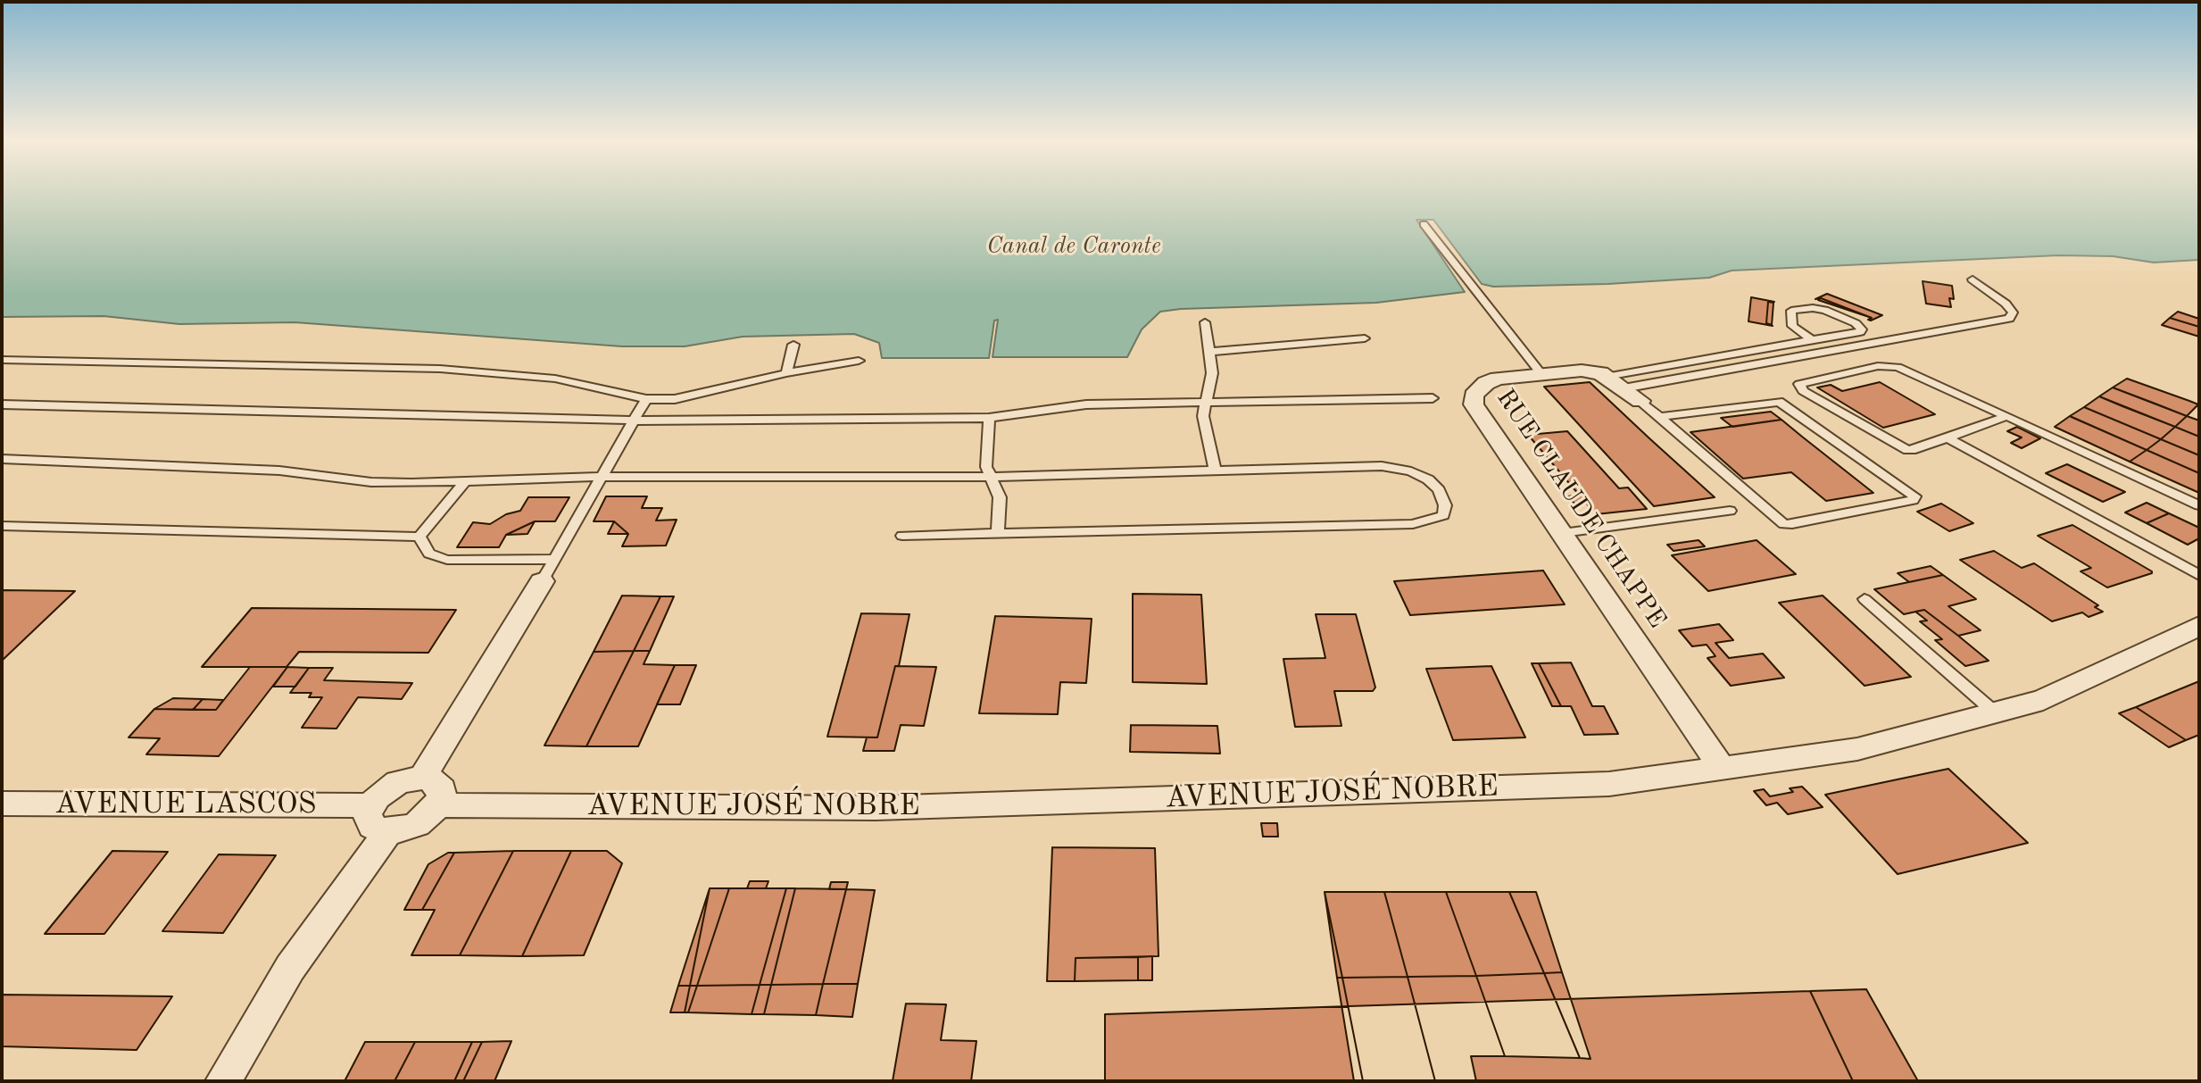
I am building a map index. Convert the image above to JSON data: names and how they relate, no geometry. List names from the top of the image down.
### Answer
{
  "streets": {
    "street": ["RUE CLAUDE CHAPPE", "AVENUE JOSÉ NOBRE", "AVENUE LASCOS"]
  },
  "crossings": [
    ["RUE CLAUDE CHAPPE", "AVENUE JOSÉ NOBRE"],
    ["AVENUE JOSÉ NOBRE", "AVENUE LASCOS"]
  ],
  "water": ["Canal de Caronte"]
}
